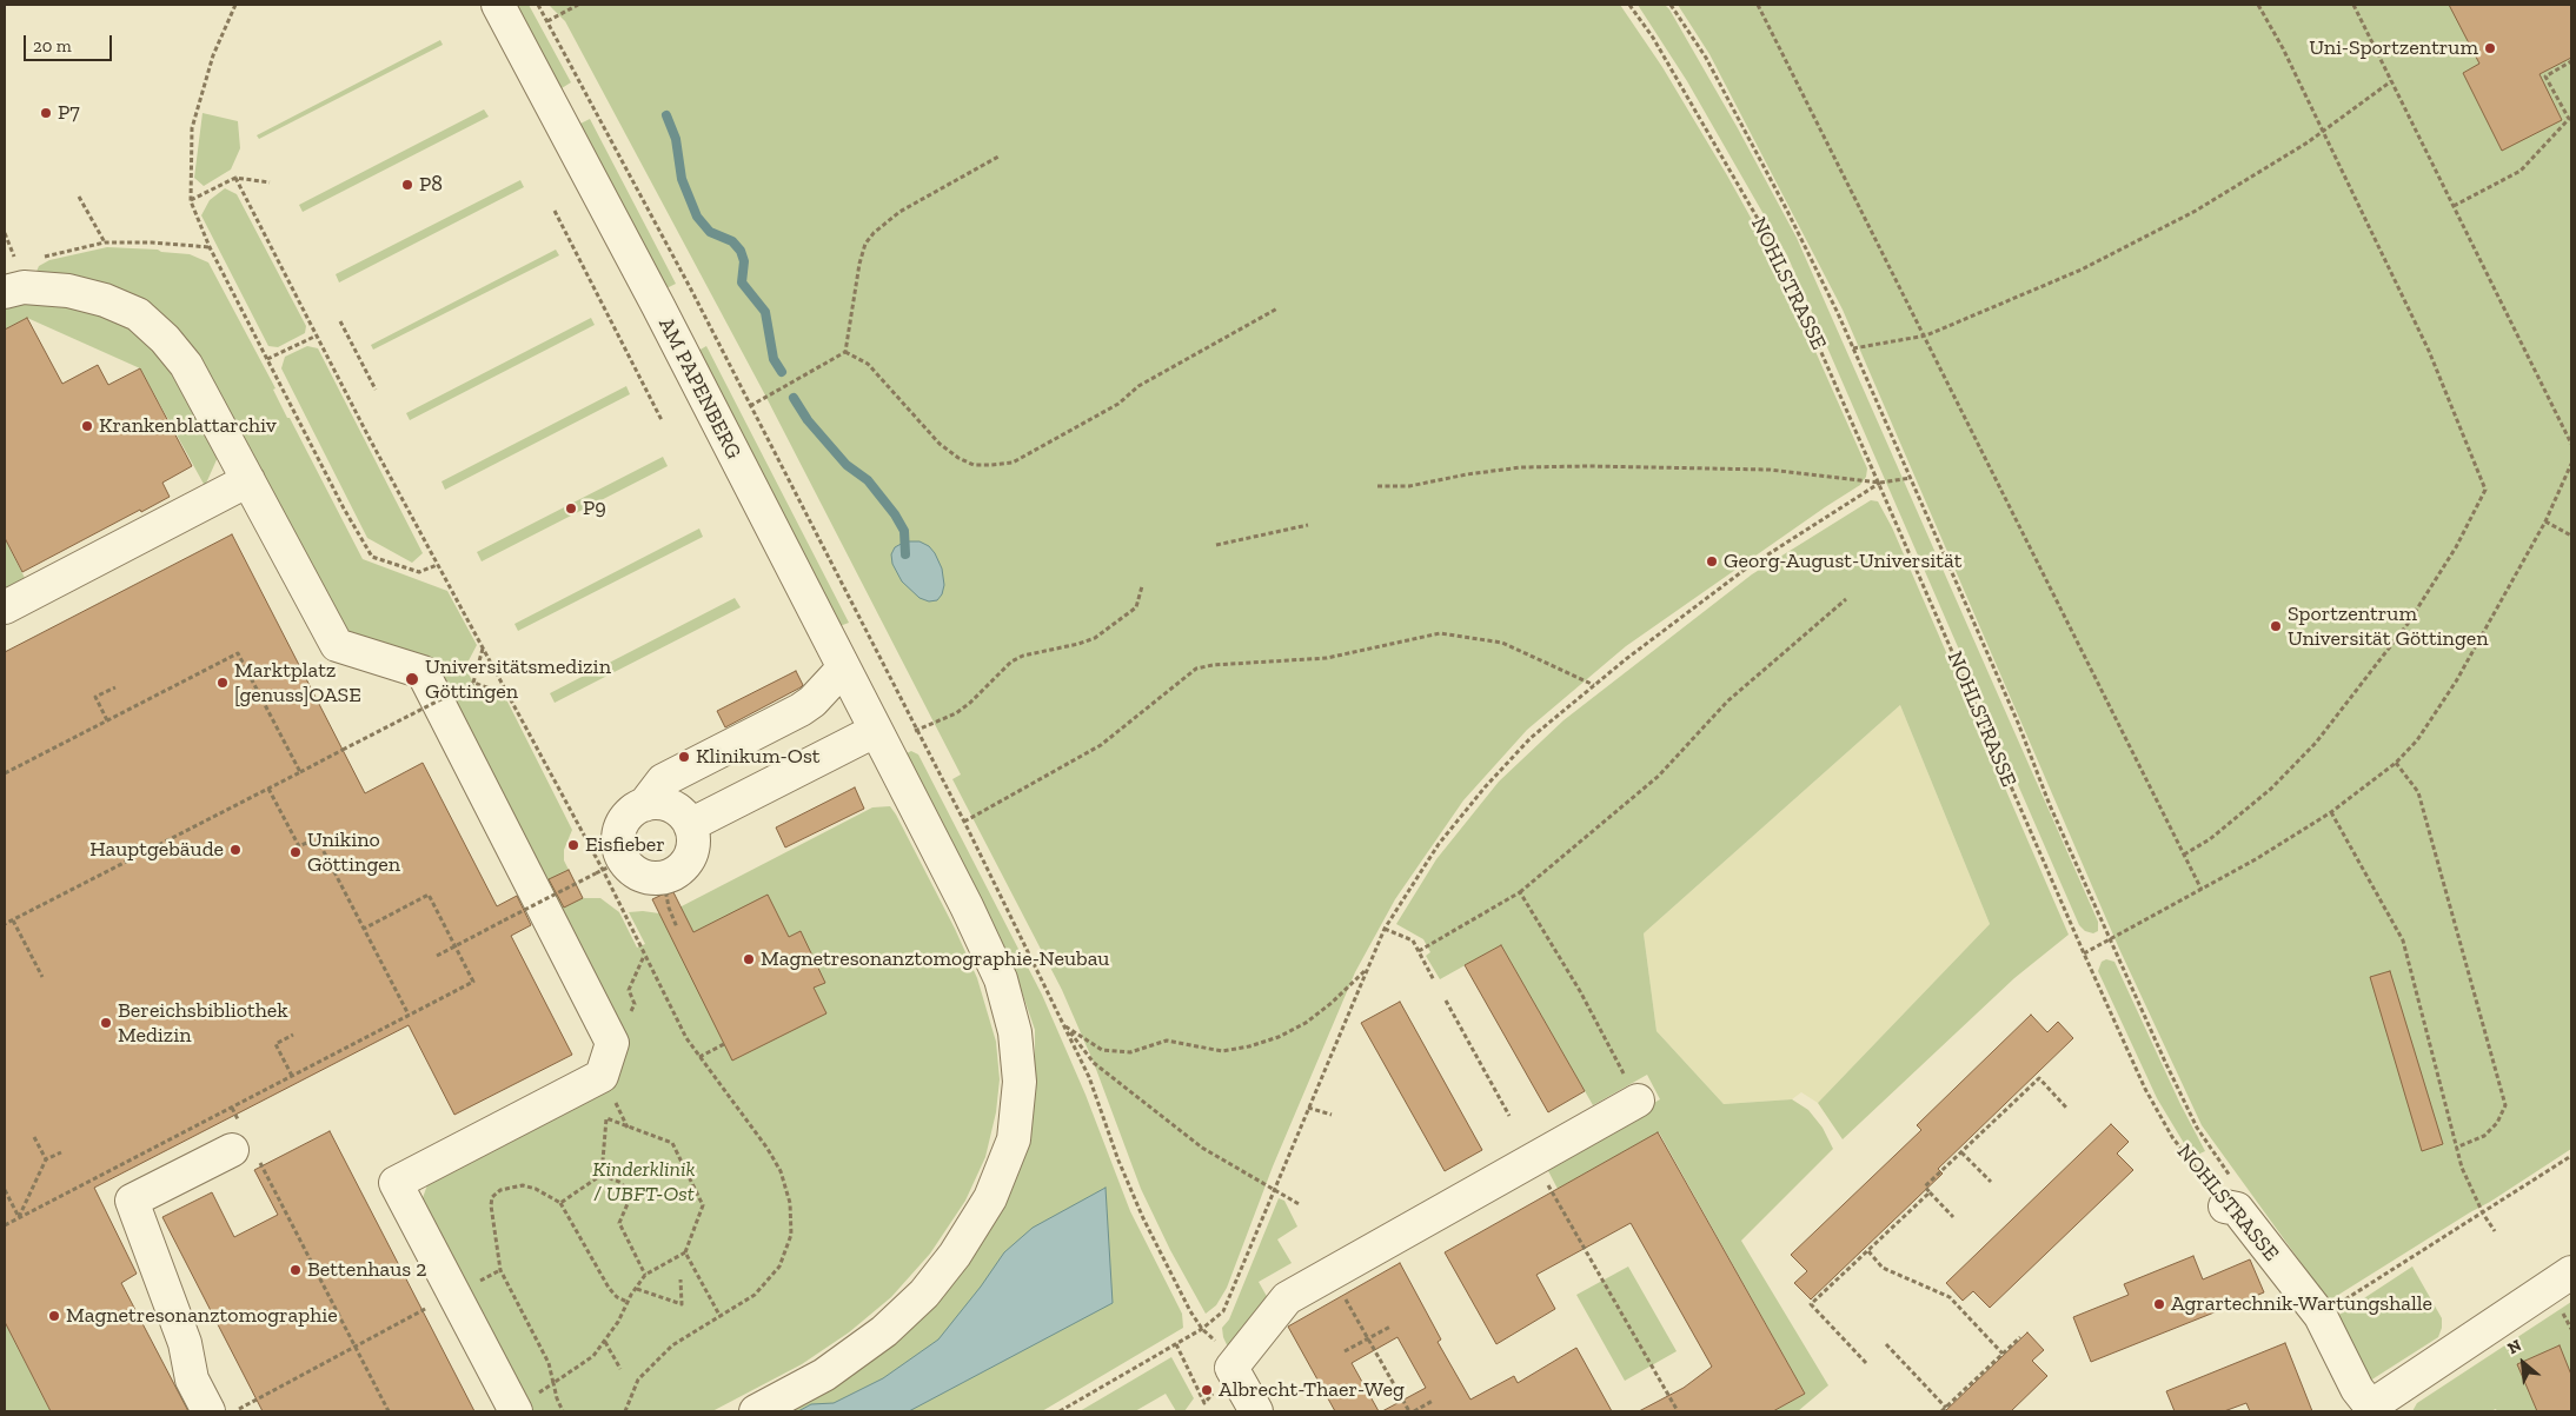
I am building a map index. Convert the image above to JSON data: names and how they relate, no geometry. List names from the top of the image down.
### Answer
{
  "streets": {
    "street": ["NOHLSTRASSE", "AM PAPENBERG"]
  },
  "parks": ["Kinderklinik / UBFT-Ost"],
  "places": [
    "Uni-Sportzentrum",
    "P7",
    "P8",
    "Krankenblattarchiv",
    "P9",
    "Georg-August-Universität",
    "Sportzentrum Universität Göttingen",
    "Universitätsmedizin Göttingen",
    "Marktplatz [genuss]OASE",
    "Klinikum-Ost",
    "Eisfieber",
    "Hauptgebäude",
    "Unikino Göttingen",
    "Magnetresonanztomographie-Neubau",
    "Bereichsbibliothek Medizin",
    "Bettenhaus 2",
    "Agrartechnik-Wartungshalle",
    "Magnetresonanztomographie",
    "Albrecht-Thaer-Weg"
  ],
  "scale_bar": "20 m",
  "north": "top left"
}
